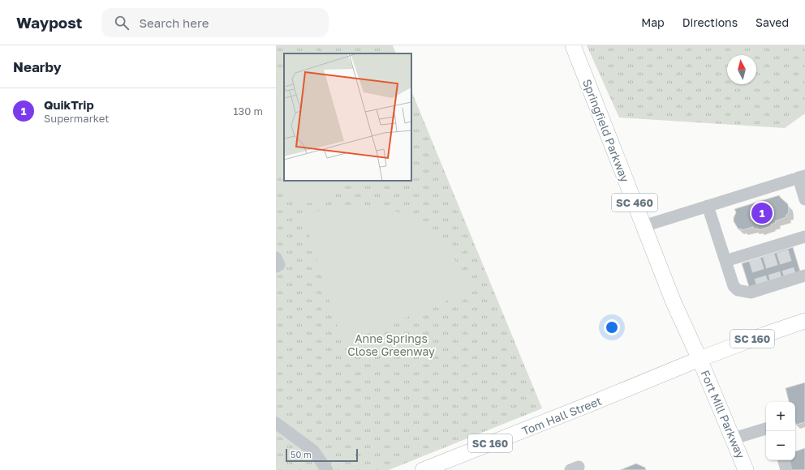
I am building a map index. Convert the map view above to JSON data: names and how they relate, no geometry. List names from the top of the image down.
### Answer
{
  "streets": {
    "main road": [
      "Springfield Parkway",
      "SC 460",
      "SC 160",
      "Fort Mill Parkway",
      "Tom Hall Street"
    ]
  },
  "crossings": [
    ["Springfield Parkway", "SC 160"],
    ["Springfield Parkway", "Fort Mill Parkway"],
    ["Springfield Parkway", "Tom Hall Street"],
    ["SC 160", "Fort Mill Parkway"],
    ["SC 160", "Tom Hall Street"],
    ["Fort Mill Parkway", "Tom Hall Street"]
  ],
  "parks": ["Anne Springs Close Greenway"],
  "scale_bar": "50 m",
  "north": "top",
  "page": {
    "header": "Waypost",
    "search": "Search here",
    "nav": ["Map", "Directions", "Saved"],
    "heading": "Nearby",
    "list": [
      {
        "mark": "1",
        "name": "QuikTrip",
        "note": "Supermarket",
        "value": "130 m"
      }
    ],
    "pins": "1",
    "map_buttons": ["+", "−"],
    "scale": "50 m"
  }
}
